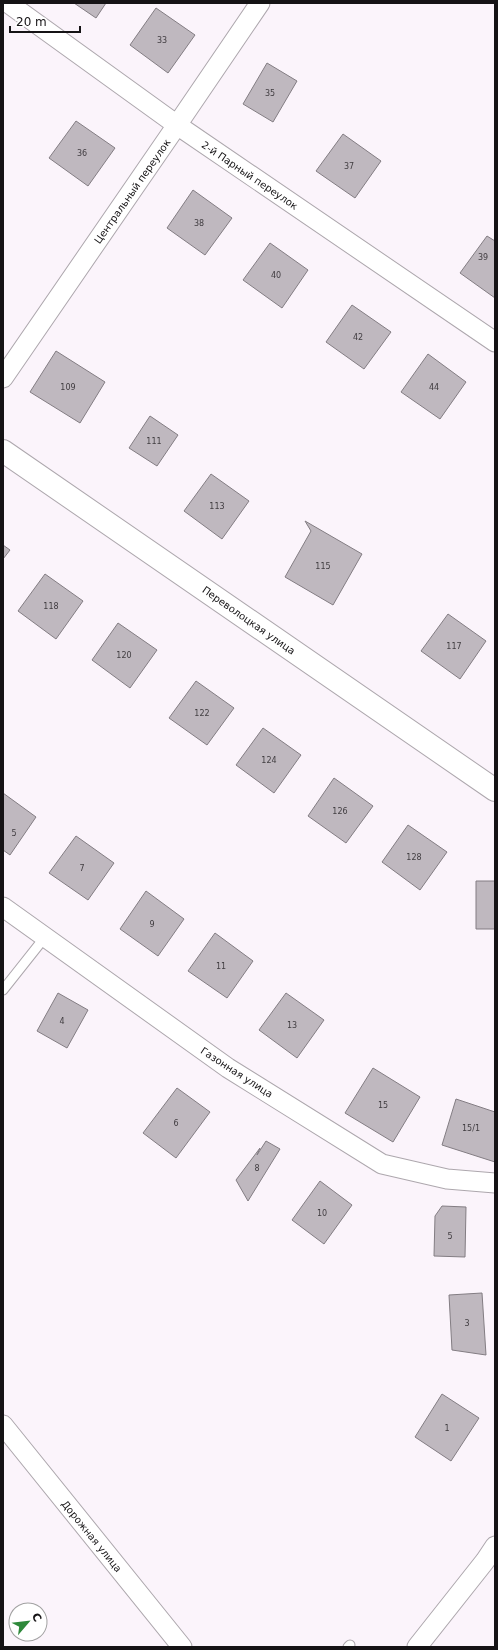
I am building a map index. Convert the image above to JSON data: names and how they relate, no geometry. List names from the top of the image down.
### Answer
{
  "streets": {
    "street": [
      "2-й Парный переулок",
      "Центральный переулок",
      "Переволоцкая улица",
      "Газонная улица",
      "Дорожная улица"
    ]
  },
  "crossings": [
    ["2-й Парный переулок", "Центральный переулок"]
  ],
  "house_numbers": [
    "33",
    "35",
    "36",
    "37",
    "38",
    "39",
    "40",
    "42",
    "109",
    "44",
    "111",
    "113",
    "115",
    "118",
    "117",
    "120",
    "122",
    "124",
    "126",
    "5",
    "128",
    "7",
    "9",
    "11",
    "4",
    "13",
    "15",
    "6",
    "15/1",
    "8",
    "10",
    "5",
    "3",
    "1"
  ],
  "scale_bar": "20 m",
  "north": "top right"
}
